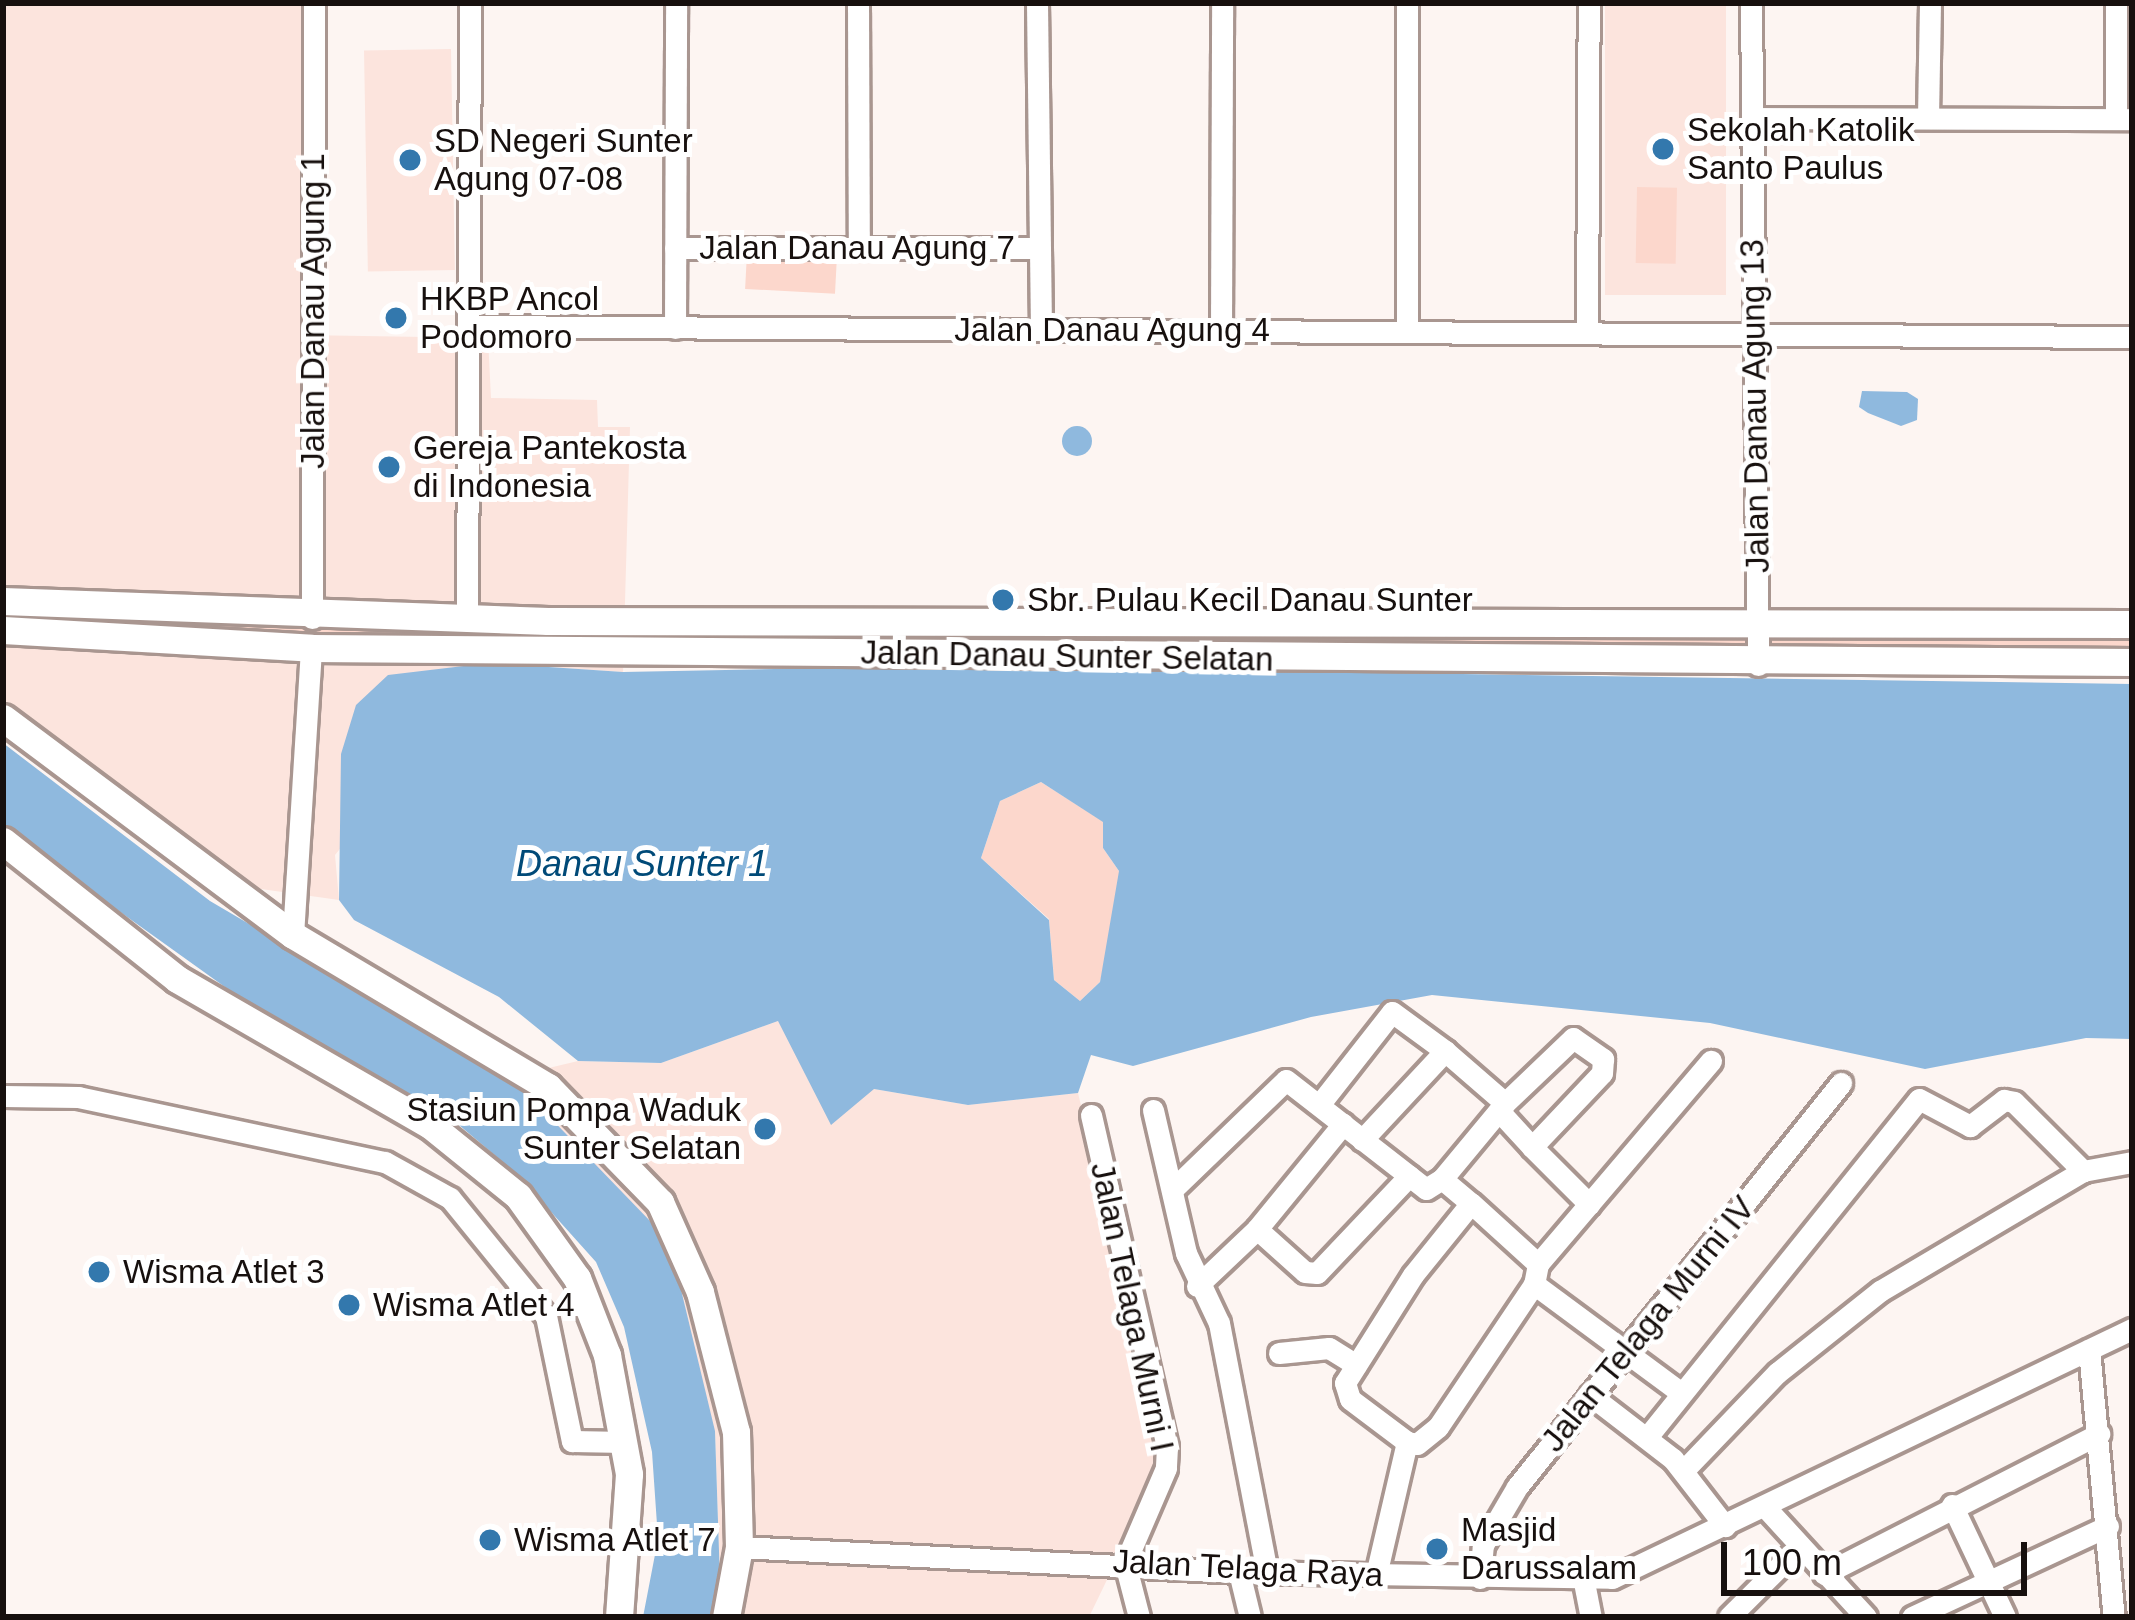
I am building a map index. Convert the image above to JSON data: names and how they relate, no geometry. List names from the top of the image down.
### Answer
{
  "streets": {
    "street": [
      "Jalan Danau Agung 7",
      "Jalan Danau Agung 1",
      "Jalan Danau Agung 4",
      "Jalan Danau Agung 13",
      "Jalan Danau Sunter Selatan",
      "Jalan Telaga Murni I",
      "Jalan Telaga Murni IV",
      "Jalan Telaga Raya"
    ]
  },
  "crossings": [
    ["Jalan Danau Agung 1", "Jalan Danau Sunter Selatan"],
    ["Jalan Danau Agung 4", "Jalan Danau Agung 13"],
    ["Jalan Danau Agung 13", "Jalan Danau Sunter Selatan"],
    ["Jalan Telaga Murni I", "Jalan Telaga Raya"],
    ["Jalan Telaga Murni IV", "Jalan Telaga Raya"]
  ],
  "water": ["Danau Sunter 1"],
  "places": [
    "Sekolah Katolik Santo Paulus",
    "SD Negeri Sunter Agung 07-08",
    "HKBP Ancol Podomoro",
    "Gereja Pantekosta di Indonesia",
    "Sbr. Pulau Kecil Danau Sunter",
    "Stasiun Pompa Waduk Sunter Selatan",
    "Wisma Atlet 3",
    "Wisma Atlet 4",
    "Wisma Atlet 7",
    "Masjid Darussalam"
  ],
  "scale_bar": "100 m"
}
